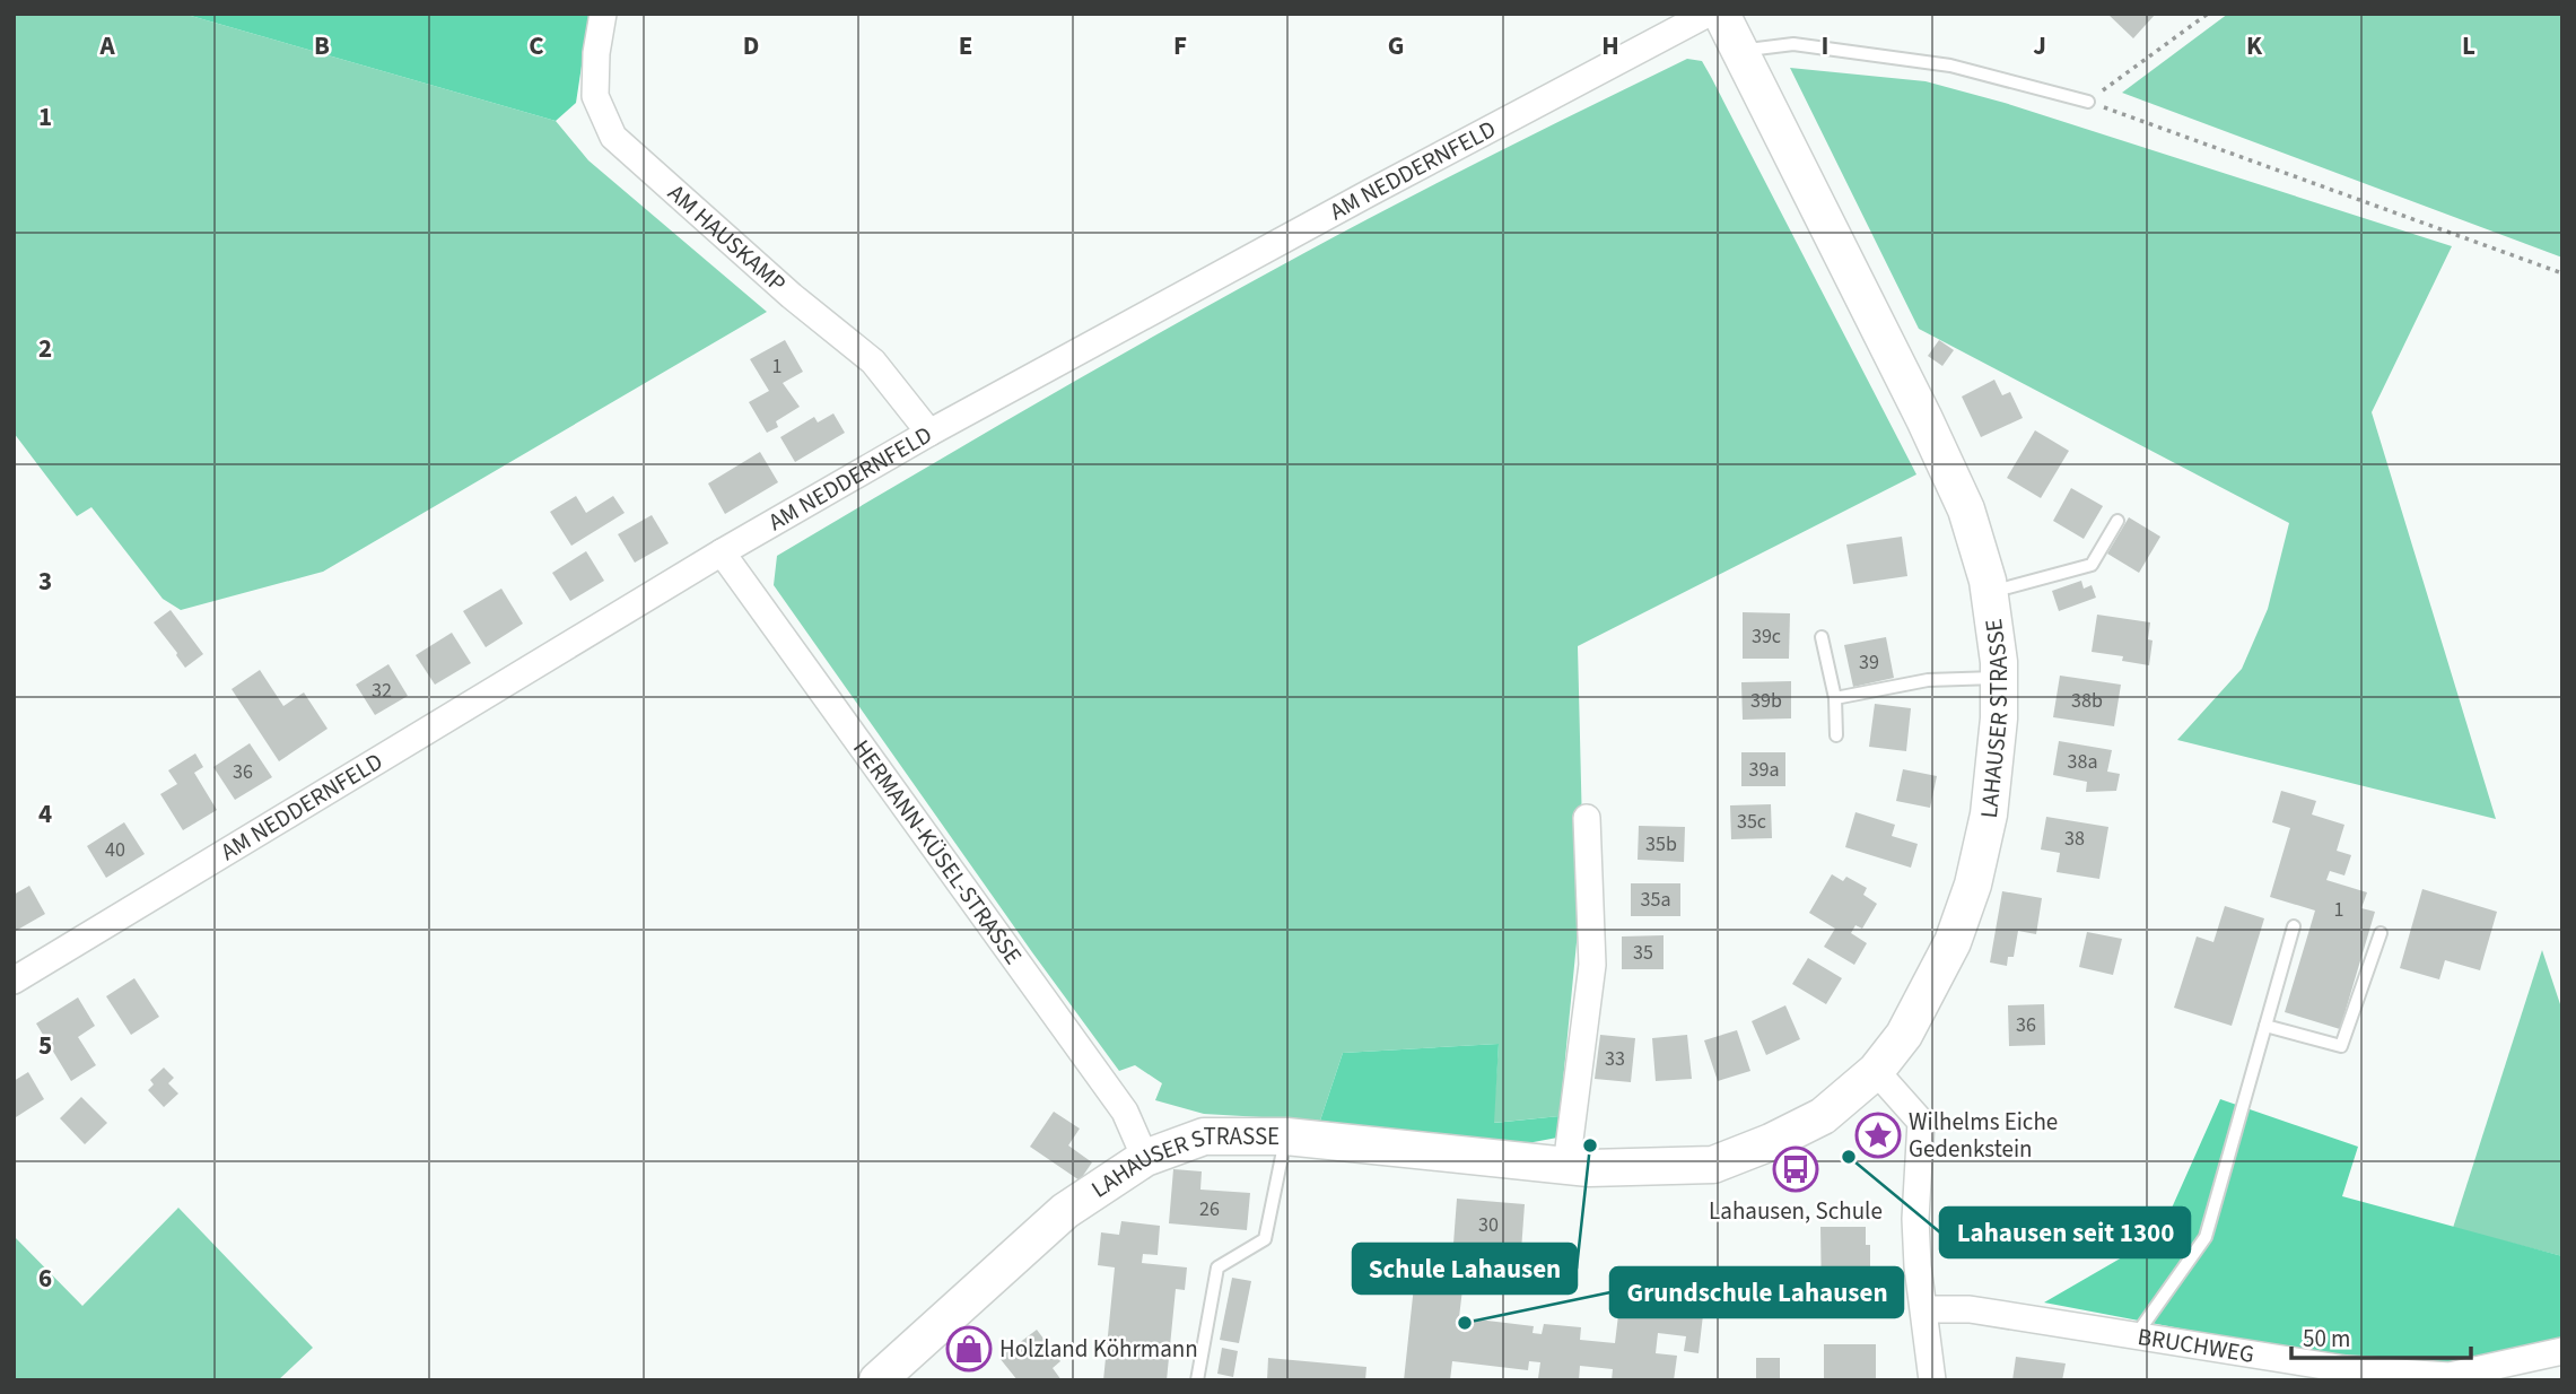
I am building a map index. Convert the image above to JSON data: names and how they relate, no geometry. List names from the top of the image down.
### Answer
{
  "streets": {
    "street": [
      "AM NEDDERNFELD",
      "AM HAUSKAMP",
      "LAHAUSER STRASSE",
      "HERMANN-KÜSEL-STRASSE",
      "BRUCHWEG"
    ]
  },
  "crossings": [
    ["AM NEDDERNFELD", "AM HAUSKAMP"],
    ["AM NEDDERNFELD", "HERMANN-KÜSEL-STRASSE"],
    ["LAHAUSER STRASSE", "HERMANN-KÜSEL-STRASSE"]
  ],
  "places": {
    "place": ["Wilhelms Eiche Gedenkstein"],
    "other": ["Schule Lahausen", "Lahausen seit 1300", "Grundschule Lahausen"],
    "bus stop": ["Lahausen, Schule"],
    "shop": ["Holzland Köhrmann"]
  },
  "house_numbers": [
    "1",
    "39c",
    "39",
    "32",
    "39b",
    "38b",
    "38a",
    "39a",
    "36",
    "35c",
    "38",
    "35b",
    "40",
    "35a",
    "1",
    "35",
    "36",
    "33",
    "26",
    "30"
  ],
  "scale_bar": "50 m",
  "grid": {
    "columns": [
      "A",
      "B",
      "C",
      "D",
      "E",
      "F",
      "G",
      "H",
      "I",
      "J",
      "K",
      "L"
    ],
    "rows": [
      "1",
      "2",
      "3",
      "4",
      "5",
      "6"
    ]
  }
}
